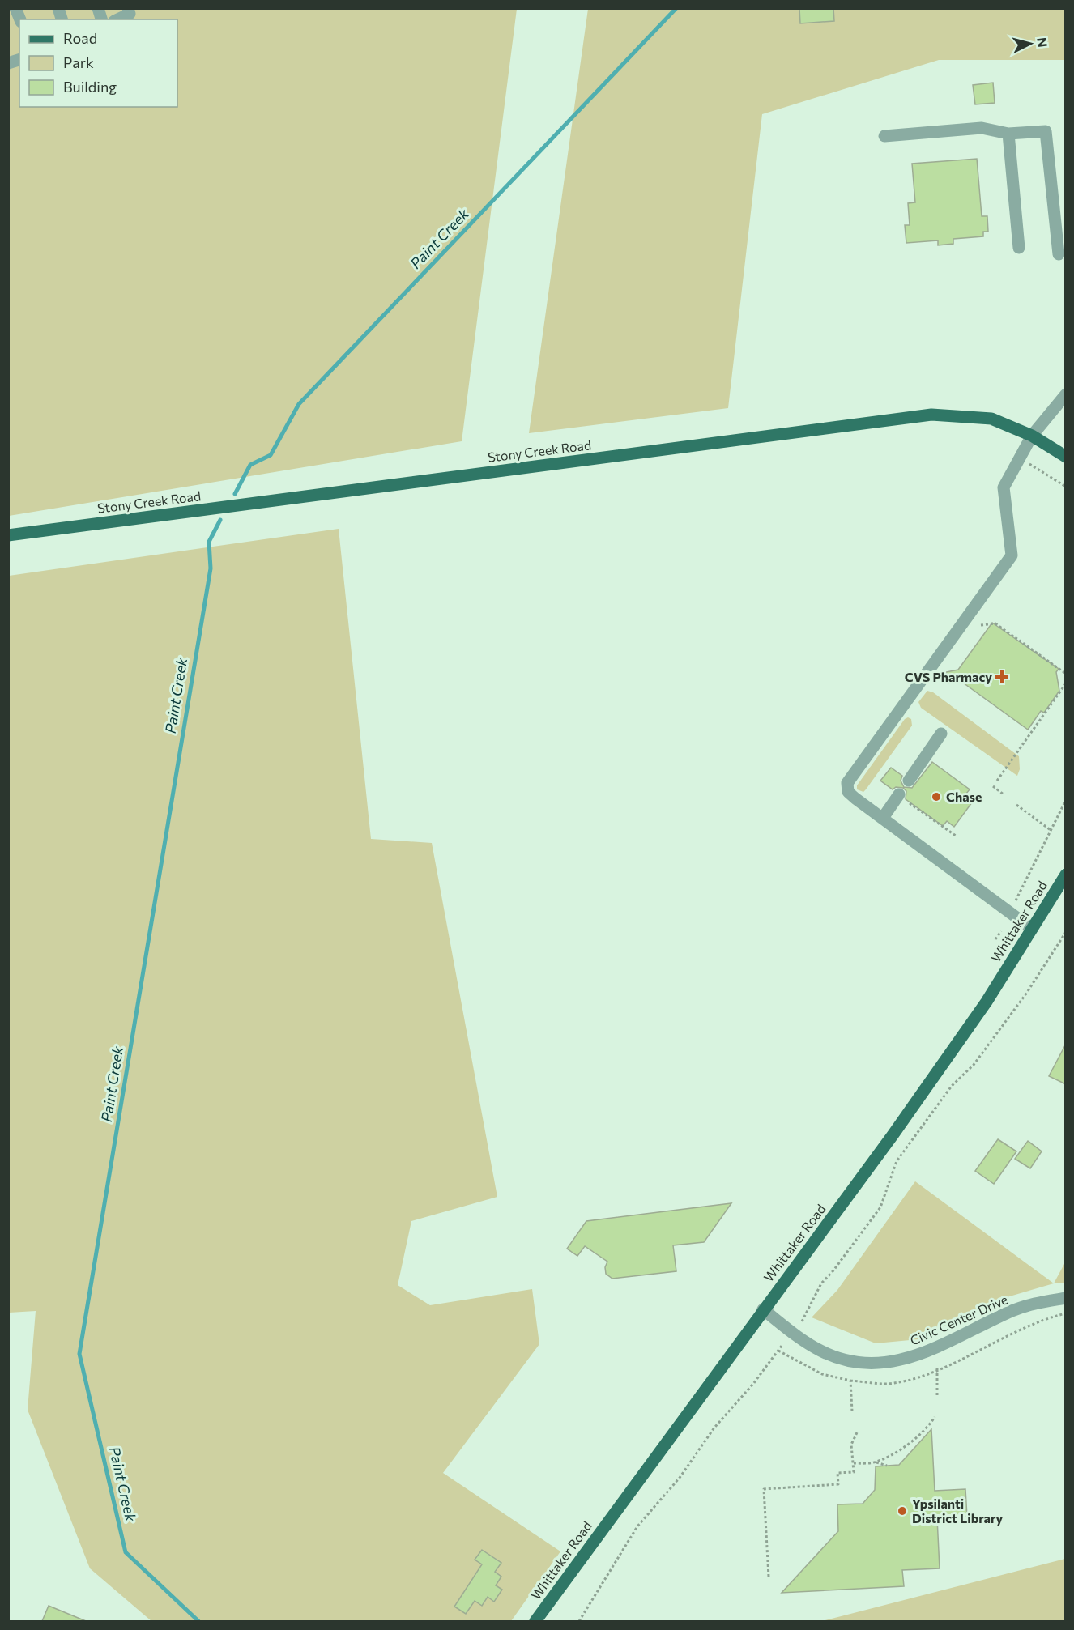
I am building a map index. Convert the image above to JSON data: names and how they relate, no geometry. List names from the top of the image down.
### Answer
{
  "streets": {
    "main road": ["Stony Creek Road", "Whittaker Road"],
    "street": ["Civic Center Drive"]
  },
  "crossings": [
    ["Whittaker Road", "Civic Center Drive"]
  ],
  "water": ["Paint Creek"],
  "places": {
    "health": ["CVS Pharmacy"],
    "other": ["Chase", "Ypsilanti District Library"]
  },
  "legend": ["Road", "Park", "Building"],
  "north": "right"
}
